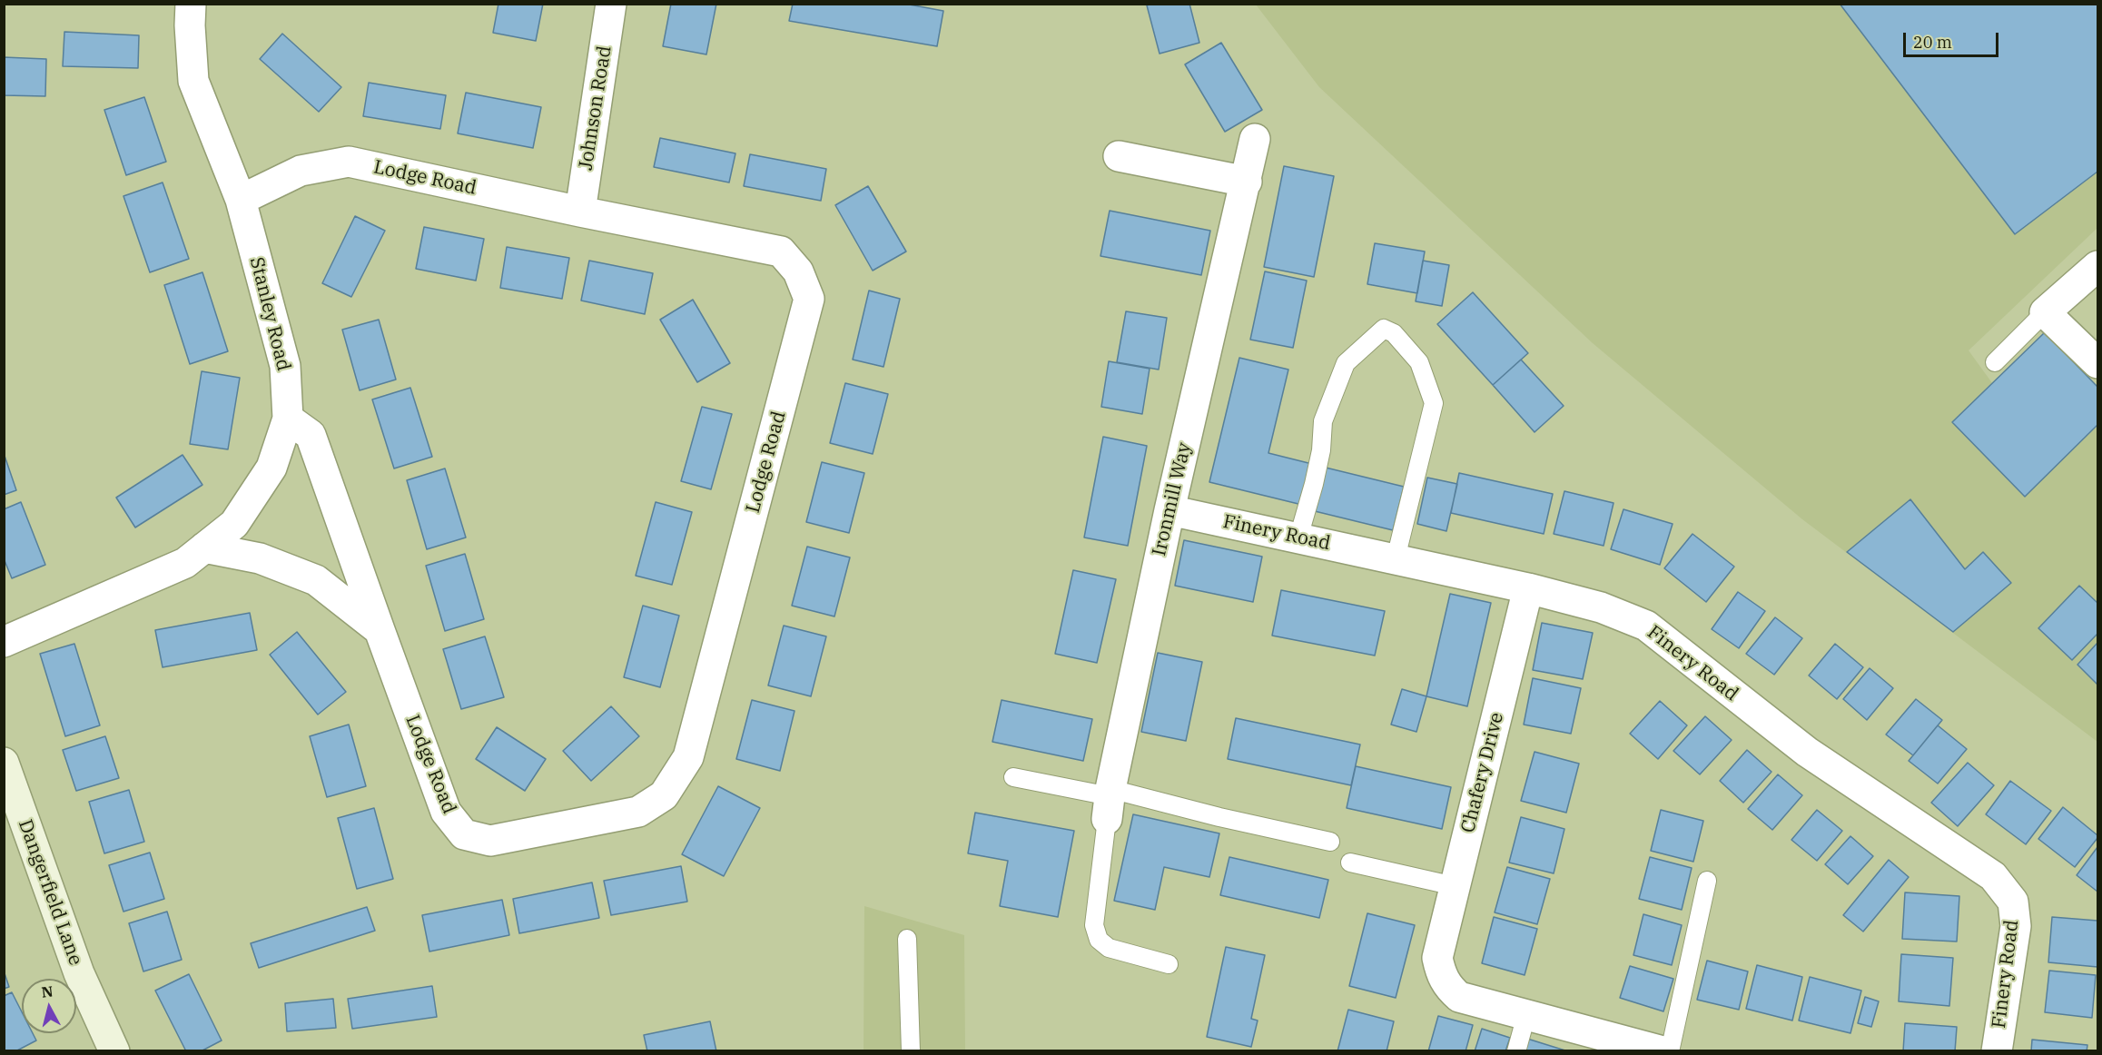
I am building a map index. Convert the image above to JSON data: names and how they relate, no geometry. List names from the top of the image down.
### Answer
{
  "streets": {
    "street": [
      "Johnson Road",
      "Lodge Road",
      "Stanley Road",
      "Ironmill Way",
      "Finery Road",
      "Chafery Drive",
      "Dangerfield Lane"
    ]
  },
  "crossings": [
    ["Johnson Road", "Lodge Road"],
    ["Lodge Road", "Stanley Road"],
    ["Ironmill Way", "Finery Road"],
    ["Finery Road", "Chafery Drive"]
  ],
  "scale_bar": "20 m",
  "north": "top"
}
